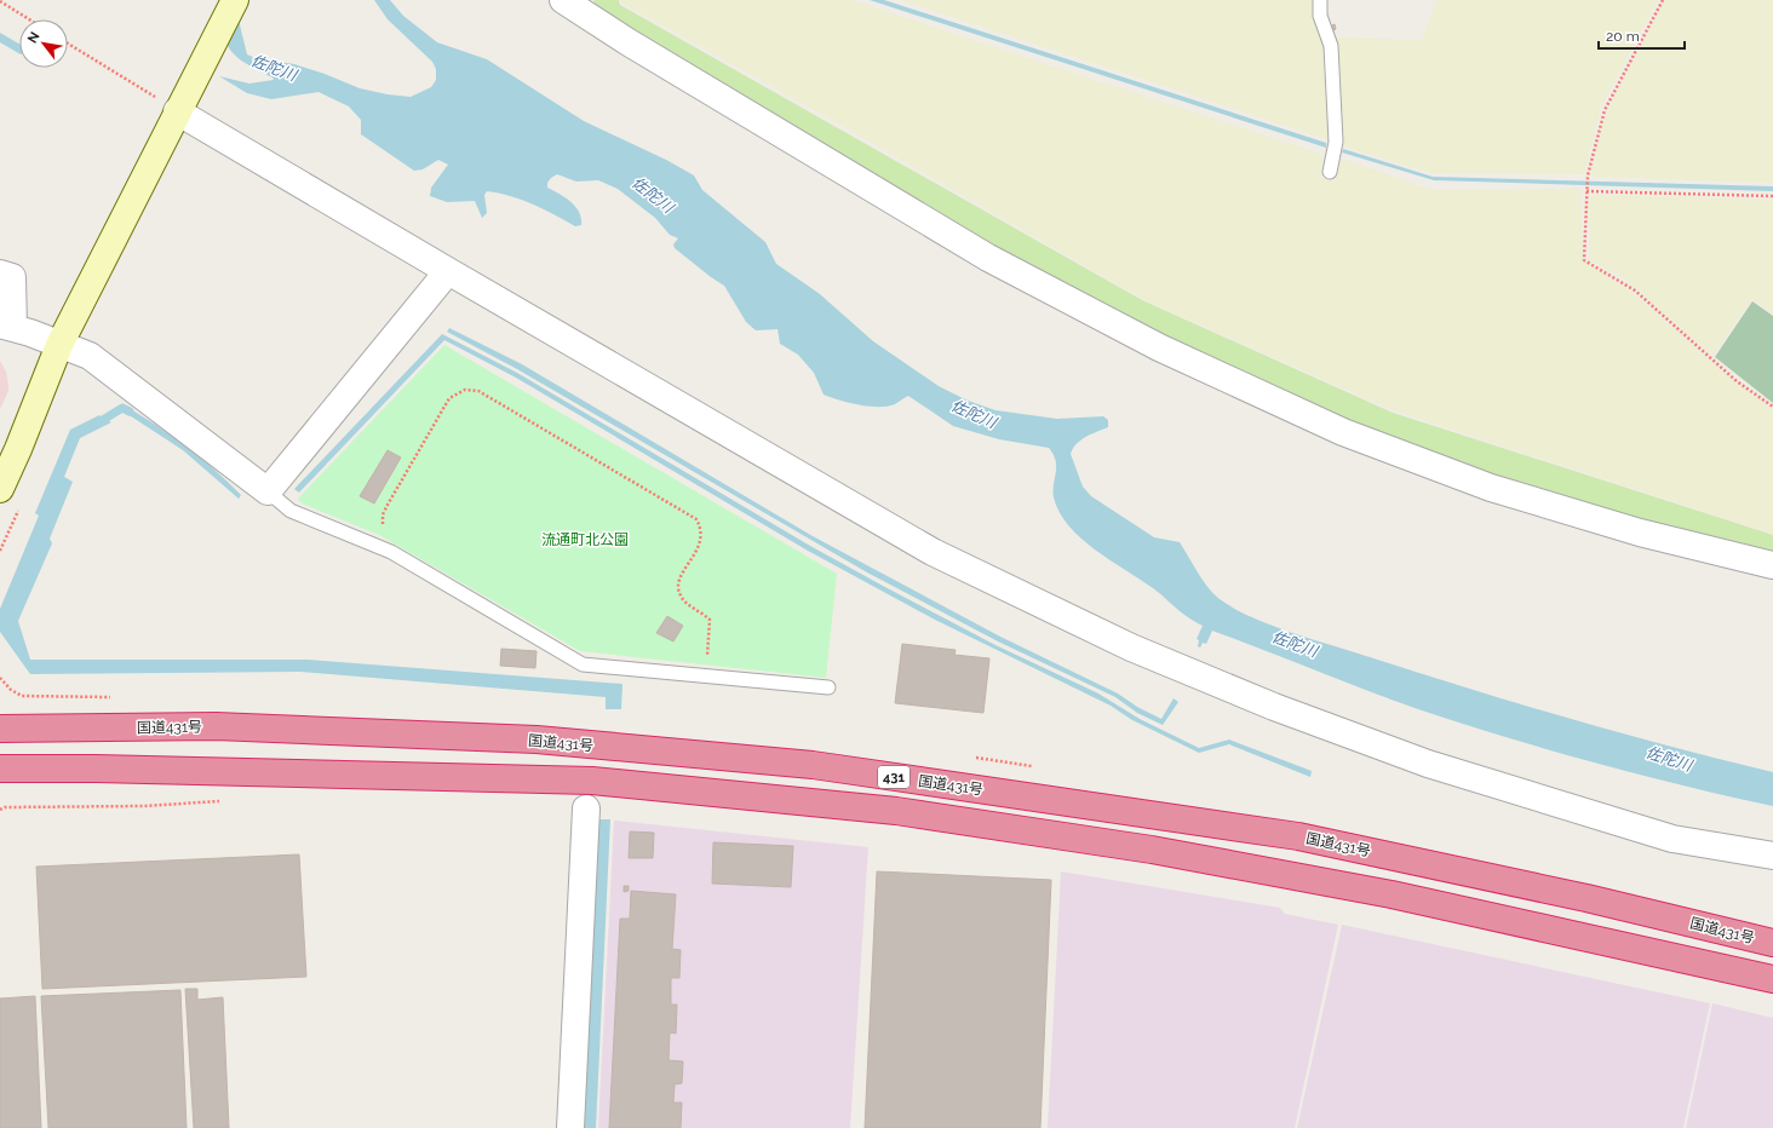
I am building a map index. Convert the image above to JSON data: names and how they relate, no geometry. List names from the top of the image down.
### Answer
{
  "streets": {
    "highway": ["国道431号", "431"]
  },
  "water": ["佐陀川"],
  "parks": ["流通町北公園"],
  "scale_bar": "20 m",
  "north": "top left"
}
